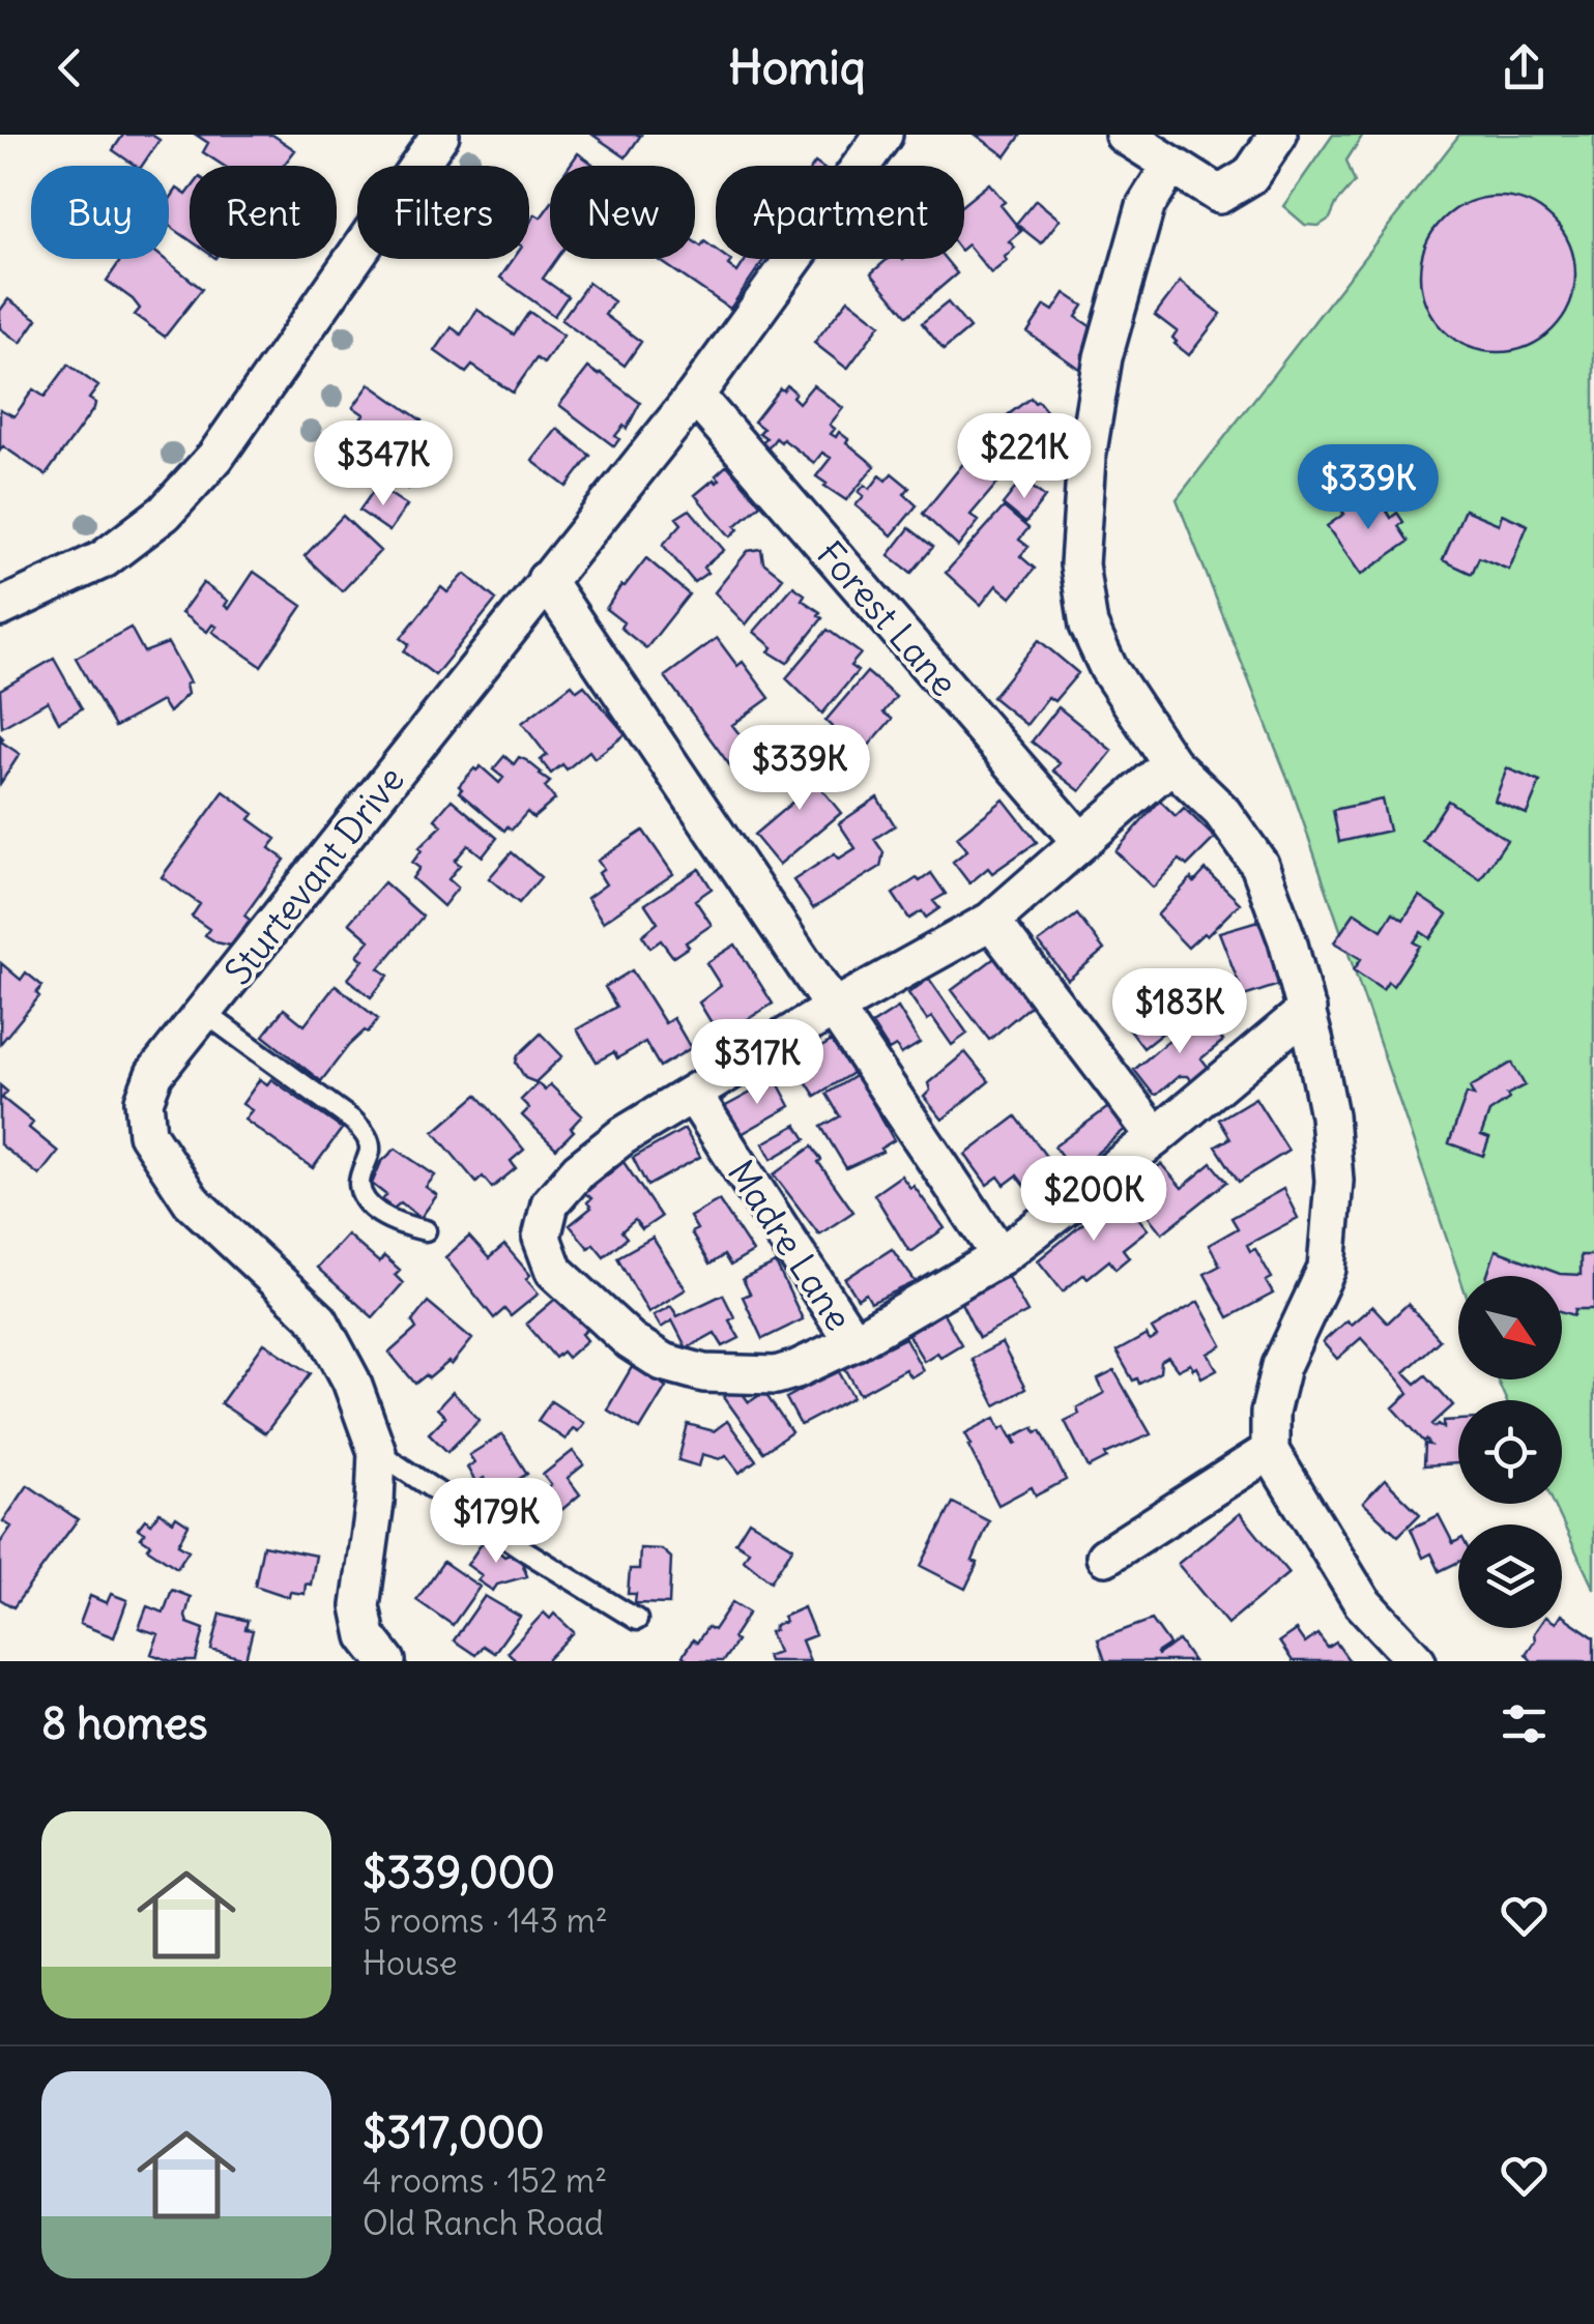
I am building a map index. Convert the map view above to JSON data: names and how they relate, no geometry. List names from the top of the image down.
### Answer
{
  "streets": {
    "street": ["Forest Lane", "Sturtevant Drive", "Madre Lane"]
  },
  "crossings": [
    ["Forest Lane", "Sturtevant Drive"]
  ],
  "north": "bottom right",
  "page": {
    "header": "Homiq",
    "chip": [
      "Buy",
      "Rent",
      "Filters",
      "New",
      "Apartment"
    ],
    "price": [
      "$221K",
      "$347K",
      "$339K",
      "$339K",
      "$183K",
      "$317K",
      "$200K",
      "$179K"
    ],
    "heading": "8 homes",
    "list": [
      {
        "name": "$339,000",
        "note": "5 rooms · 143 m² · House"
      },
      {
        "name": "$317,000",
        "note": "4 rooms · 152 m² · Old Ranch Road"
      }
    ]
  }
}
